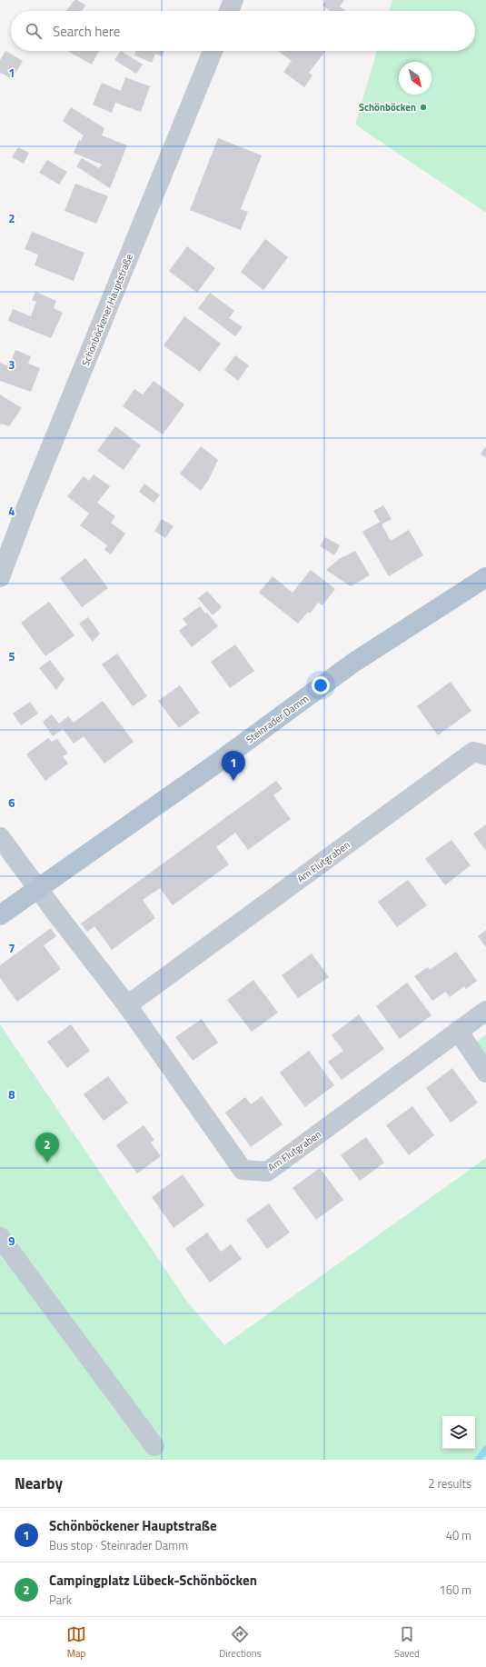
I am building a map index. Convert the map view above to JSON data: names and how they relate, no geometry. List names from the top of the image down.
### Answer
{
  "streets": {
    "main road": ["Steinrader Damm"],
    "street": ["Schönböckener Hauptstraße", "Am Flutgraben"]
  },
  "crossings": [
    ["Steinrader Damm", "Am Flutgraben"]
  ],
  "places": ["Schönböcken"],
  "north": "bottom right",
  "page": {
    "search": "Search here",
    "pins": ["1", "2"],
    "heading": ["Nearby", "2 results"],
    "list": [
      {
        "mark": "1",
        "name": "Schönböckener Hauptstraße",
        "note": "Bus stop · Steinrader Damm",
        "value": "40 m"
      },
      {
        "mark": "2",
        "name": "Campingplatz Lübeck-Schönböcken",
        "note": "Park",
        "value": "160 m"
      }
    ],
    "nav": ["Map", "Directions", "Saved"]
  },
  "grid": {
    "rows": [
      "1",
      "2",
      "3",
      "4",
      "5",
      "6",
      "7",
      "8",
      "9"
    ]
  }
}
